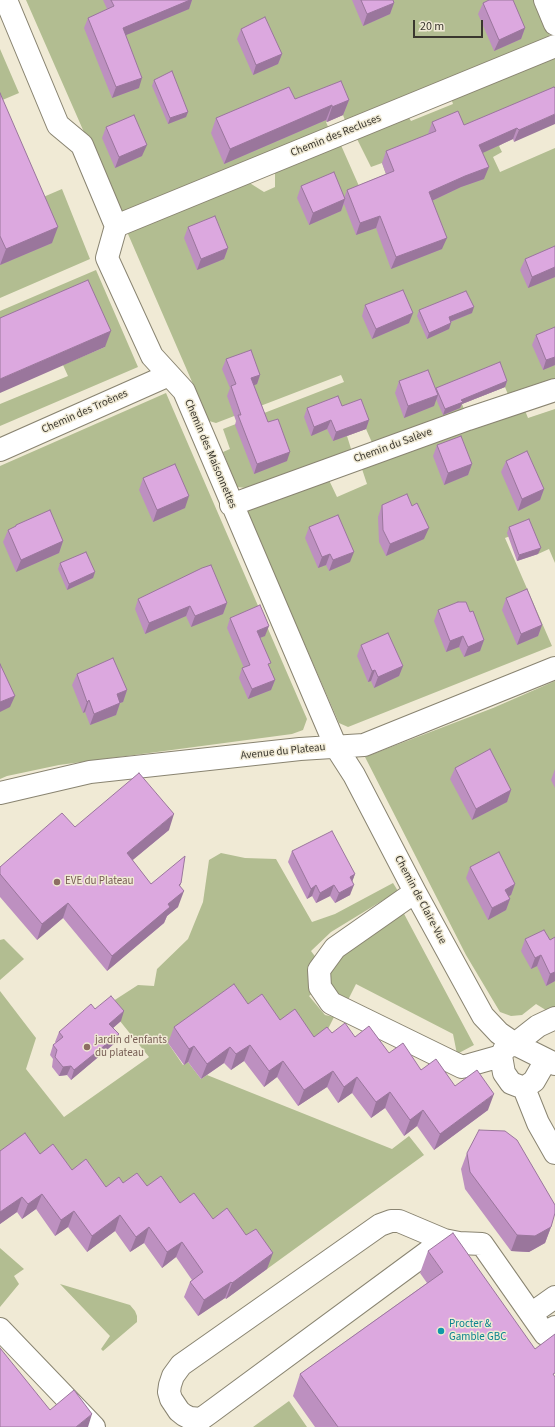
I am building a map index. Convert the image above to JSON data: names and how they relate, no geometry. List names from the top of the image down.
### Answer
{
  "streets": {
    "street": [
      "Chemin des Recluses",
      "Chemin des Troènes",
      "Chemin du Salève",
      "Chemin des Maisonnettes",
      "Avenue du Plateau",
      "Chemin de Claire-Vue"
    ]
  },
  "crossings": [
    ["Chemin des Recluses", "Chemin des Maisonnettes"],
    ["Chemin des Troènes", "Chemin des Maisonnettes"],
    ["Chemin du Salève", "Chemin des Maisonnettes"],
    ["Chemin des Maisonnettes", "Avenue du Plateau"],
    ["Chemin des Maisonnettes", "Chemin de Claire-Vue"],
    ["Avenue du Plateau", "Chemin de Claire-Vue"]
  ],
  "places": ["EVE du Plateau", "jardin d'enfants du plateau", "Procter & Gamble GBC"],
  "scale_bar": "20 m"
}
